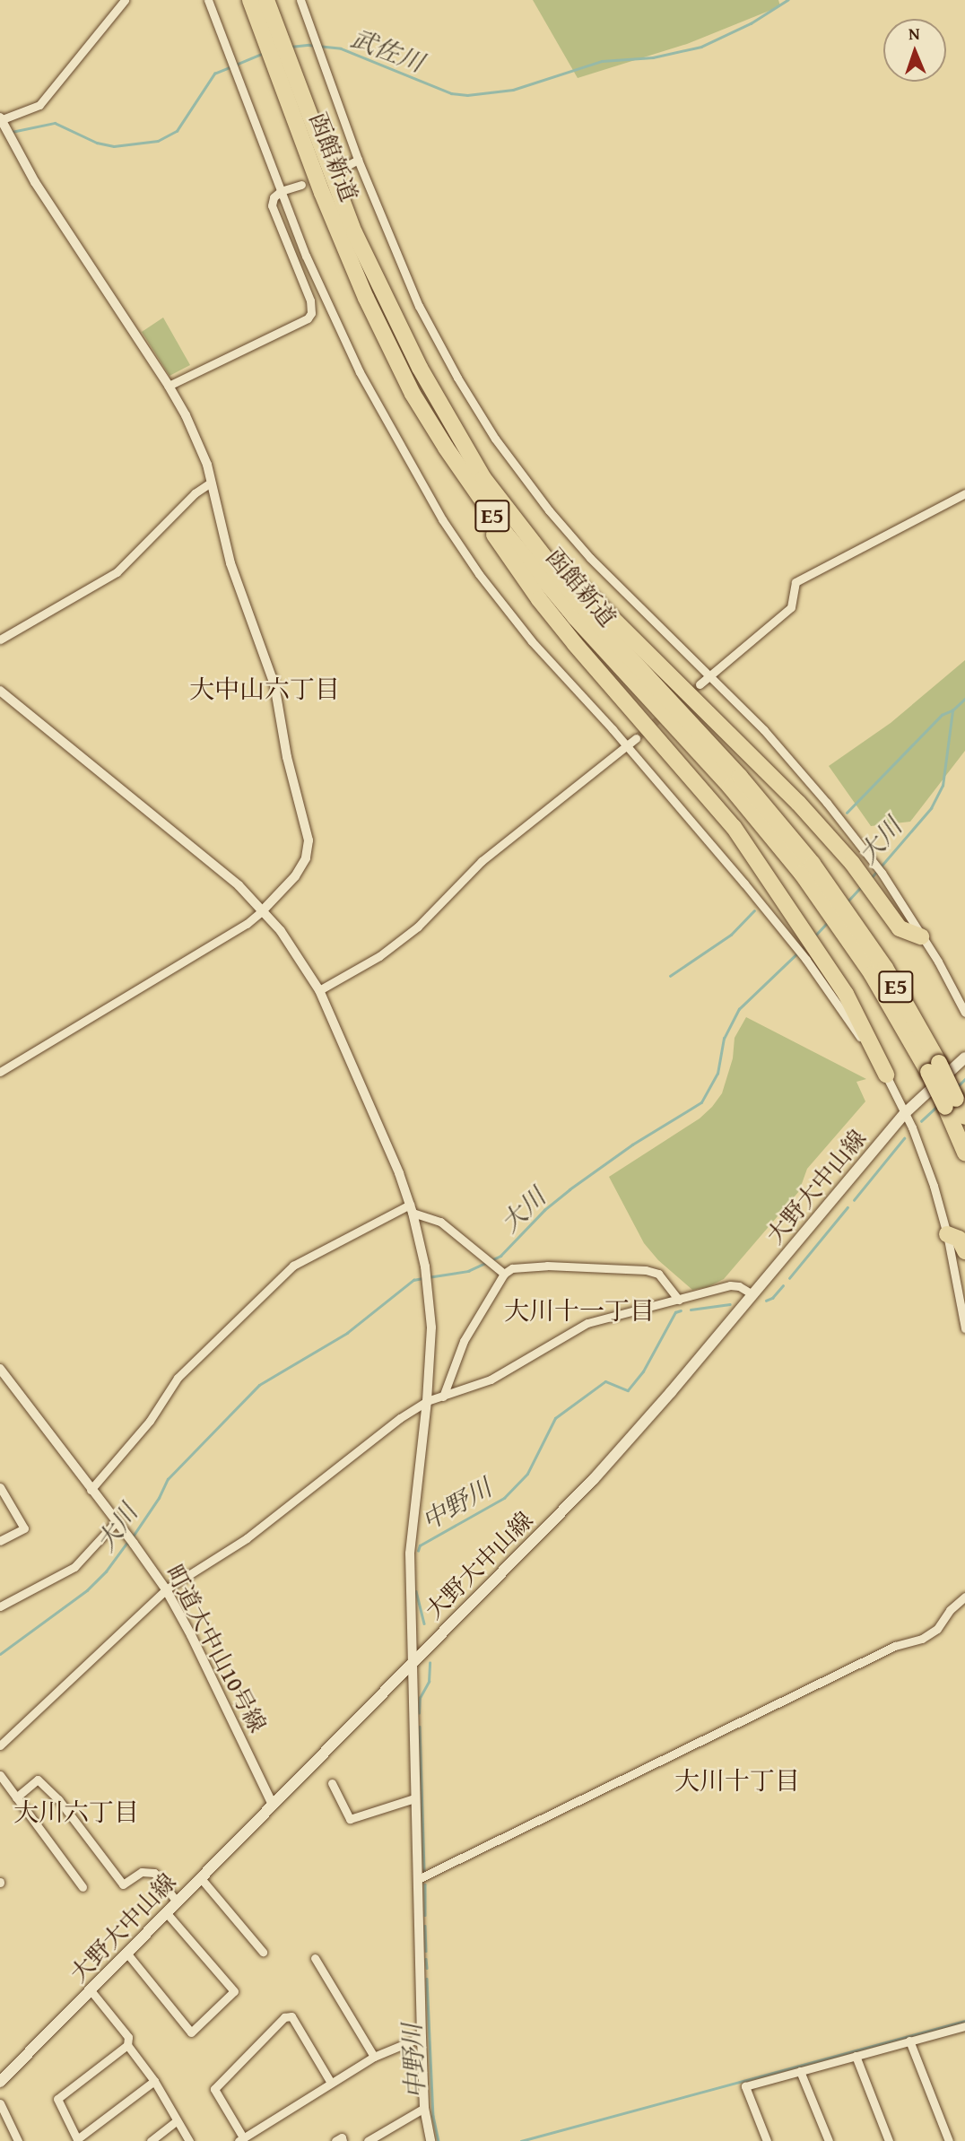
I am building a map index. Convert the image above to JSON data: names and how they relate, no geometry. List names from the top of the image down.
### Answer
{
  "streets": {
    "highway": ["函館新道", "E5"],
    "main road": ["大野大中山線"],
    "street": ["町道大中山10号線"]
  },
  "crossings": [
    ["大野大中山線", "町道大中山10号線"]
  ],
  "districts": [
    "大中山六丁目",
    "大川十一丁目",
    "大川十丁目",
    "大川六丁目"
  ],
  "water": ["武佐川", "大川", "中野川"],
  "north": "top"
}
